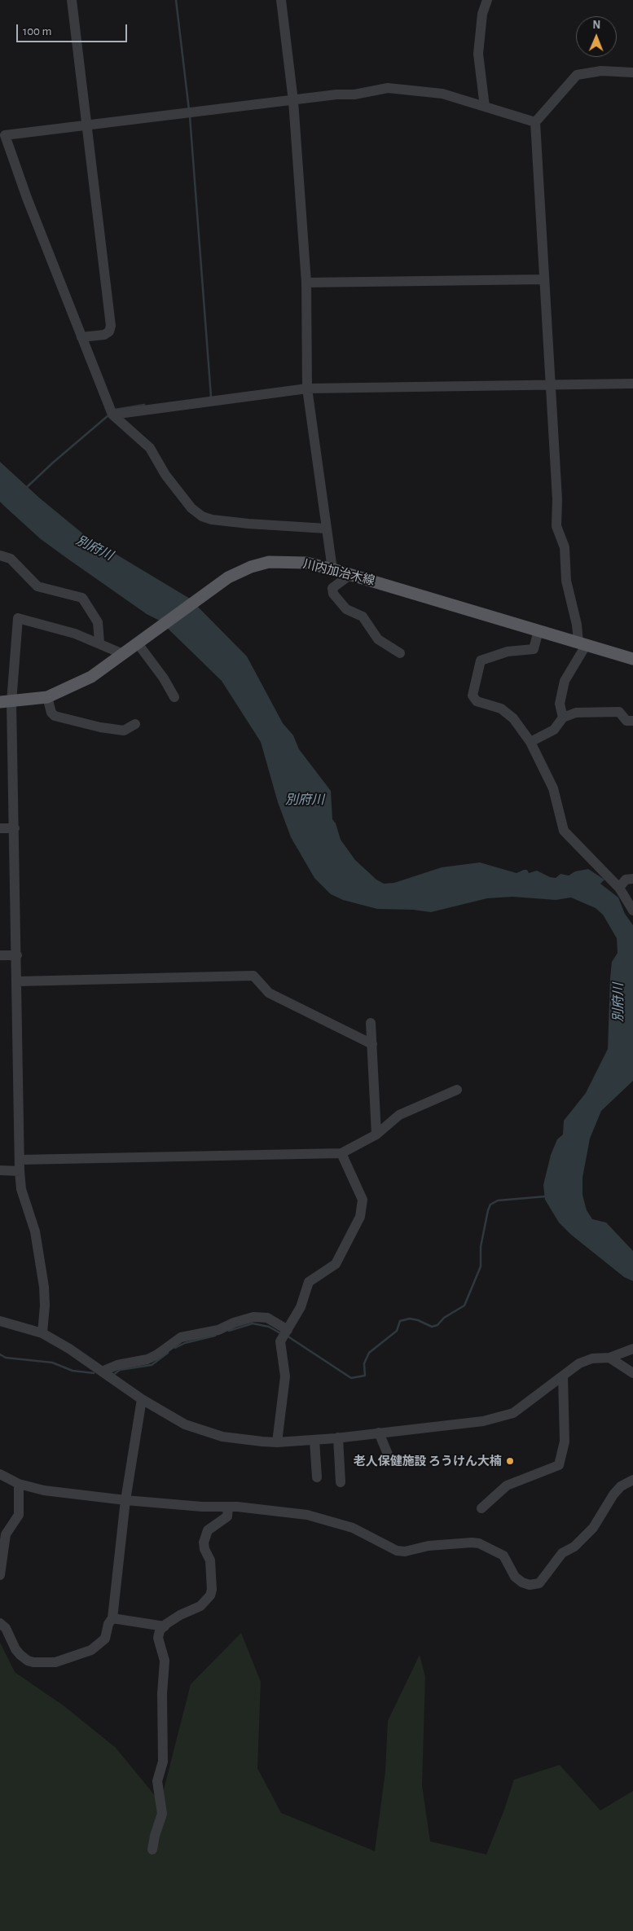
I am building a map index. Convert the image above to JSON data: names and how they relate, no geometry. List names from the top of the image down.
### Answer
{
  "streets": {
    "main road": ["川内加治木線"]
  },
  "water": ["別府川"],
  "places": ["老人保健施設 ろうけん大楠"],
  "scale_bar": "100 m",
  "north": "top"
}
